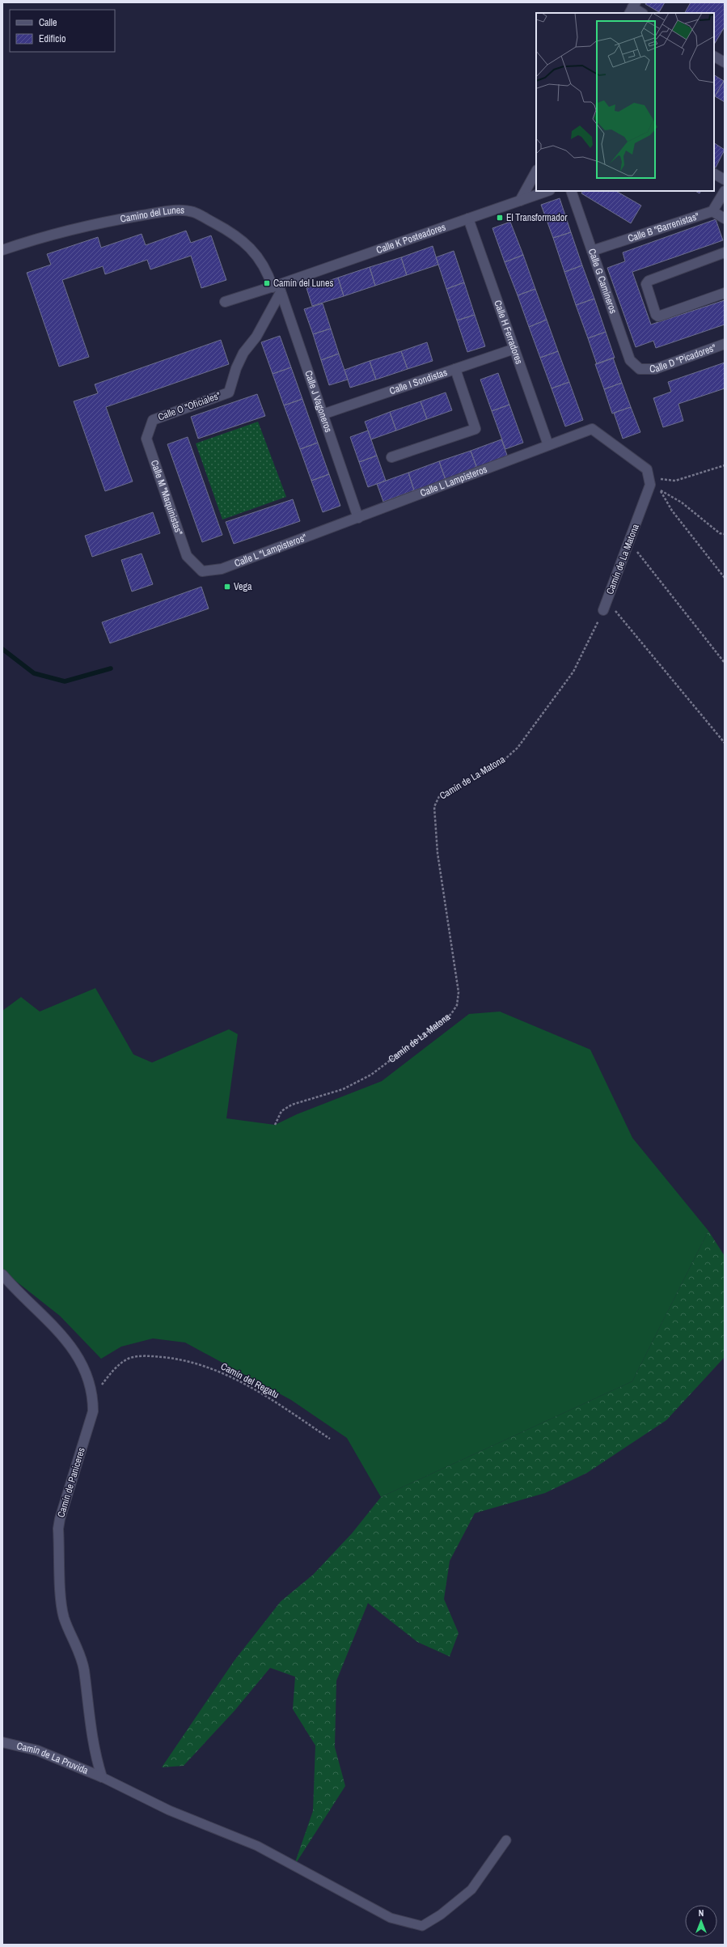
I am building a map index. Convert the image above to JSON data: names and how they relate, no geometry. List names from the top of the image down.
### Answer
{
  "streets": {
    "street": [
      "Camino del Lunes",
      "Calle B \"Barrenistas\"",
      "Calle K Posteadores",
      "Calle G Camineros",
      "Calle H Ferradores",
      "Calle D \"Picadores\"",
      "Calle I Sondistas",
      "Calle J Vagoneros",
      "Calle O \"Oficiales\"",
      "Calle L Lampisteros",
      "Calle M \"Maquinistas\"",
      "Calle L \"Lampisteros\"",
      "Camín de La Matona",
      "Camín de Paniceres",
      "Camín de La Pruvida"
    ],
    "path": ["Camín del Regatu"]
  },
  "crossings": [
    ["Camino del Lunes", "Calle K Posteadores"],
    ["Camino del Lunes", "Calle J Vagoneros"],
    ["Camino del Lunes", "Calle O \"Oficiales\""],
    ["Calle B \"Barrenistas\"", "Calle G Camineros"],
    ["Calle K Posteadores", "Calle H Ferradores"],
    ["Calle K Posteadores", "Calle J Vagoneros"],
    ["Calle K Posteadores", "Calle O \"Oficiales\""],
    ["Calle G Camineros", "Calle D \"Picadores\""],
    ["Calle H Ferradores", "Calle I Sondistas"],
    ["Calle H Ferradores", "Calle L Lampisteros"],
    ["Calle I Sondistas", "Calle J Vagoneros"],
    ["Calle J Vagoneros", "Calle O \"Oficiales\""],
    ["Calle J Vagoneros", "Calle L Lampisteros"],
    ["Calle J Vagoneros", "Calle L \"Lampisteros\""],
    ["Calle O \"Oficiales\"", "Calle M \"Maquinistas\""],
    ["Calle L Lampisteros", "Calle L \"Lampisteros\""],
    ["Calle M \"Maquinistas\"", "Calle L \"Lampisteros\""],
    ["Camín del Regatu", "Camín de Paniceres"],
    ["Camín de Paniceres", "Camín de La Pruvida"]
  ],
  "places": {
    "transit": ["El Transformador", "Camín del Lunes", "Vega"]
  },
  "legend": ["Calle", "Edificio"],
  "north": "top"
}
